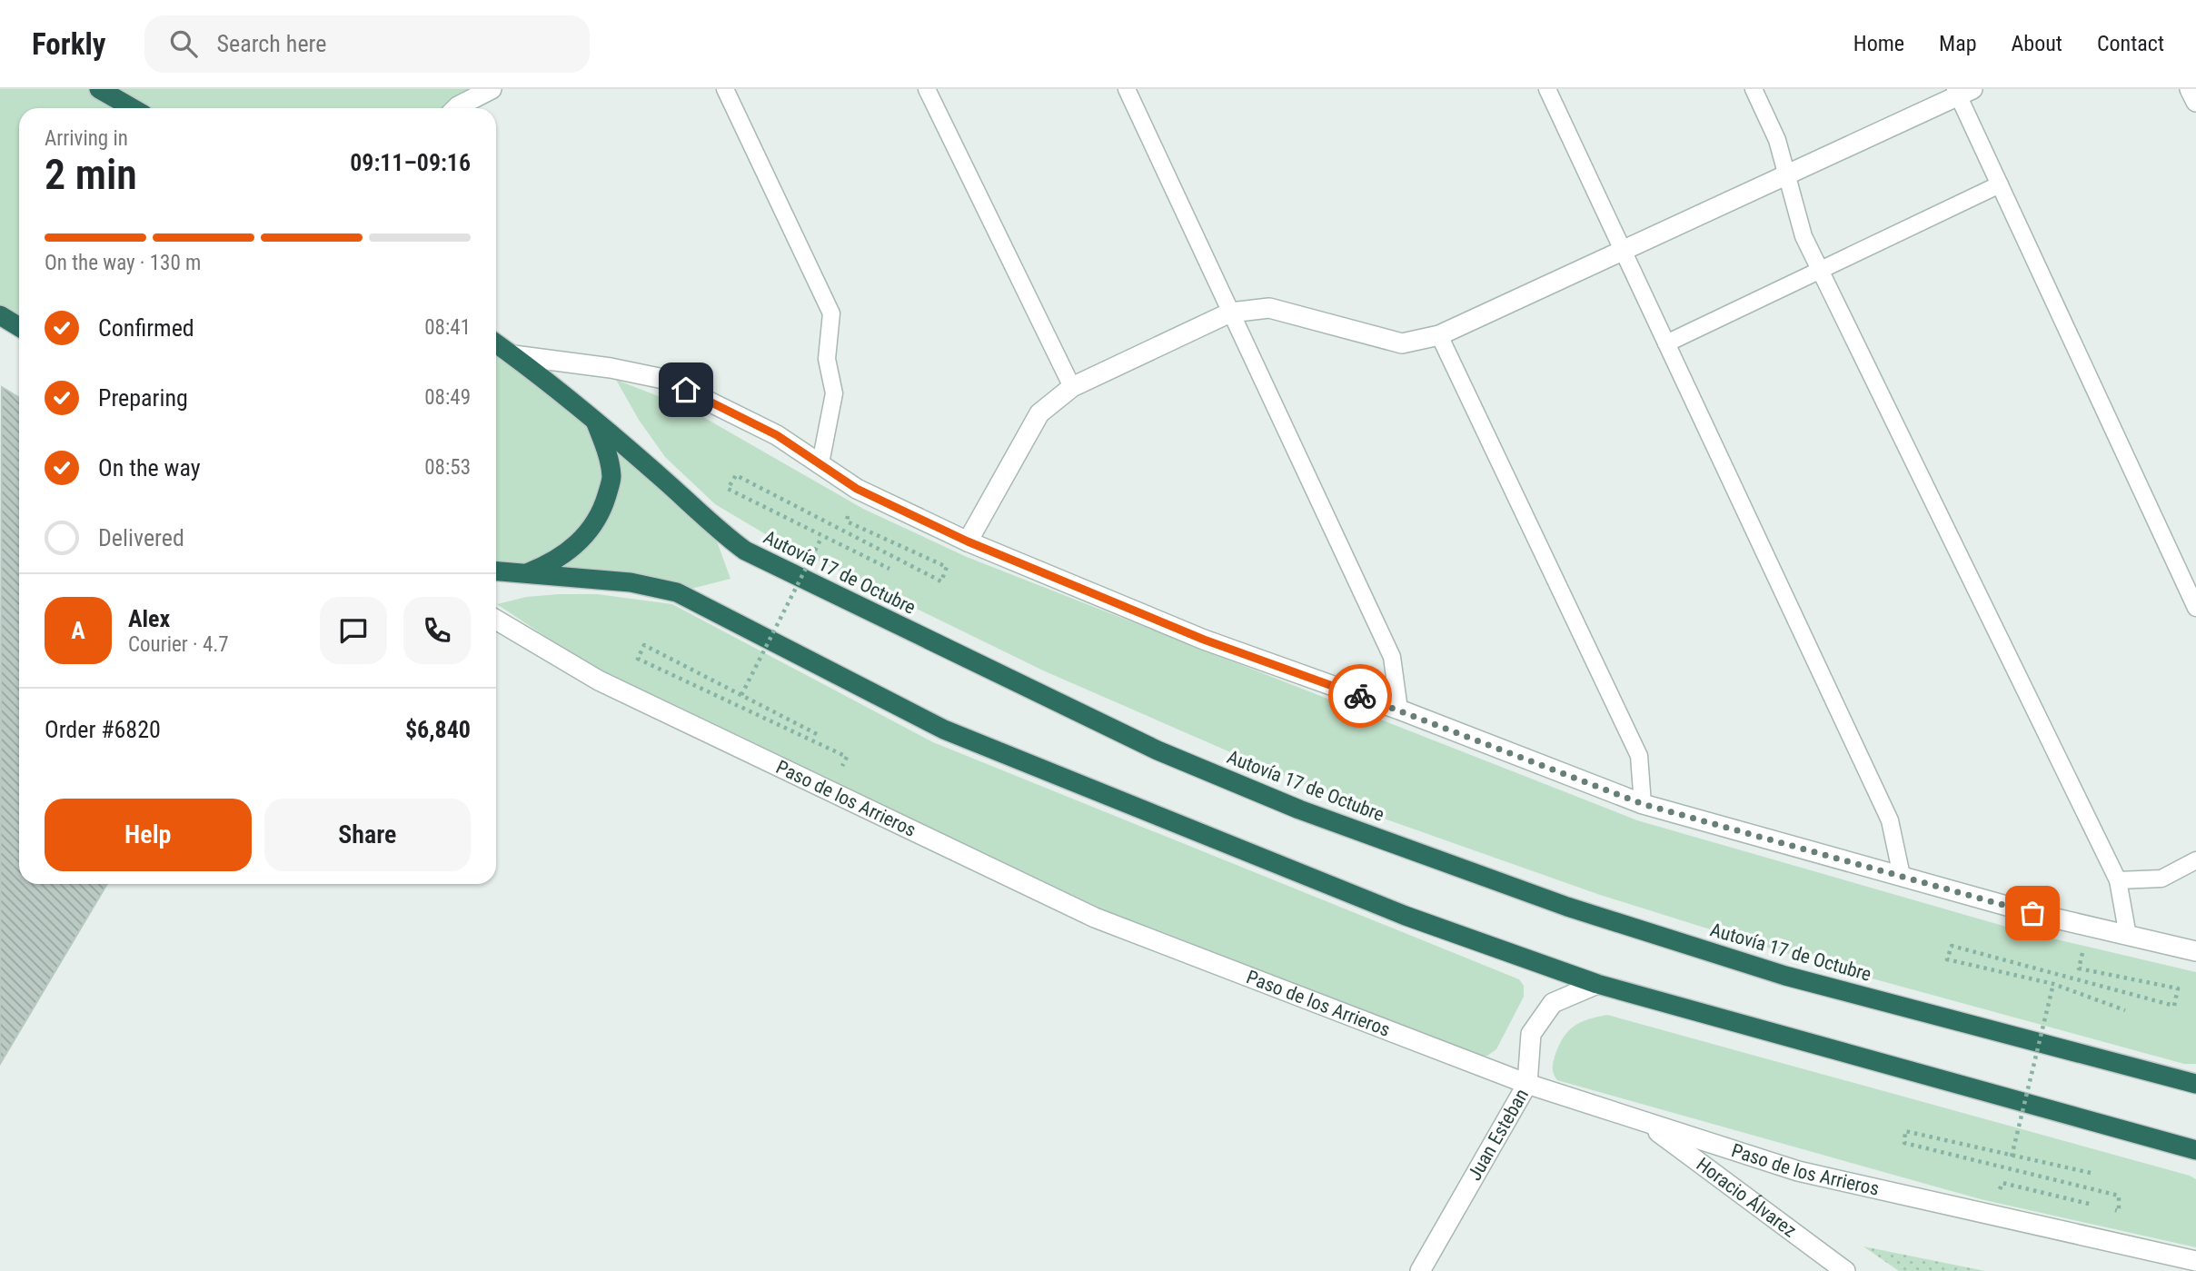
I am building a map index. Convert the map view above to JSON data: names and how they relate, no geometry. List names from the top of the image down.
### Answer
{
  "streets": {
    "highway": ["Autovía 17 de Octubre"],
    "street": ["Paso de los Arrieros", "Juan Esteban", "Horacio Álvarez"]
  },
  "crossings": [
    ["Paso de los Arrieros", "Juan Esteban"],
    ["Paso de los Arrieros", "Horacio Álvarez"]
  ],
  "page": {
    "header": "Forkly",
    "search": "Search here",
    "nav": [
      "Home",
      "Map",
      "About",
      "Contact"
    ],
    "heading": ["2 min", "Arriving in", "09:11–09:16"],
    "panel": [
      "Alex",
      "Courier · 4.7",
      "Order #6820",
      "$6,840"
    ],
    "bar": "On the way · 130 m",
    "list": [
      ["Confirmed", "08:41"],
      ["Preparing", "08:49"],
      ["On the way", "08:53"],
      "Delivered"
    ],
    "round": "A",
    "buttons": ["Help", "Share"]
  }
}
